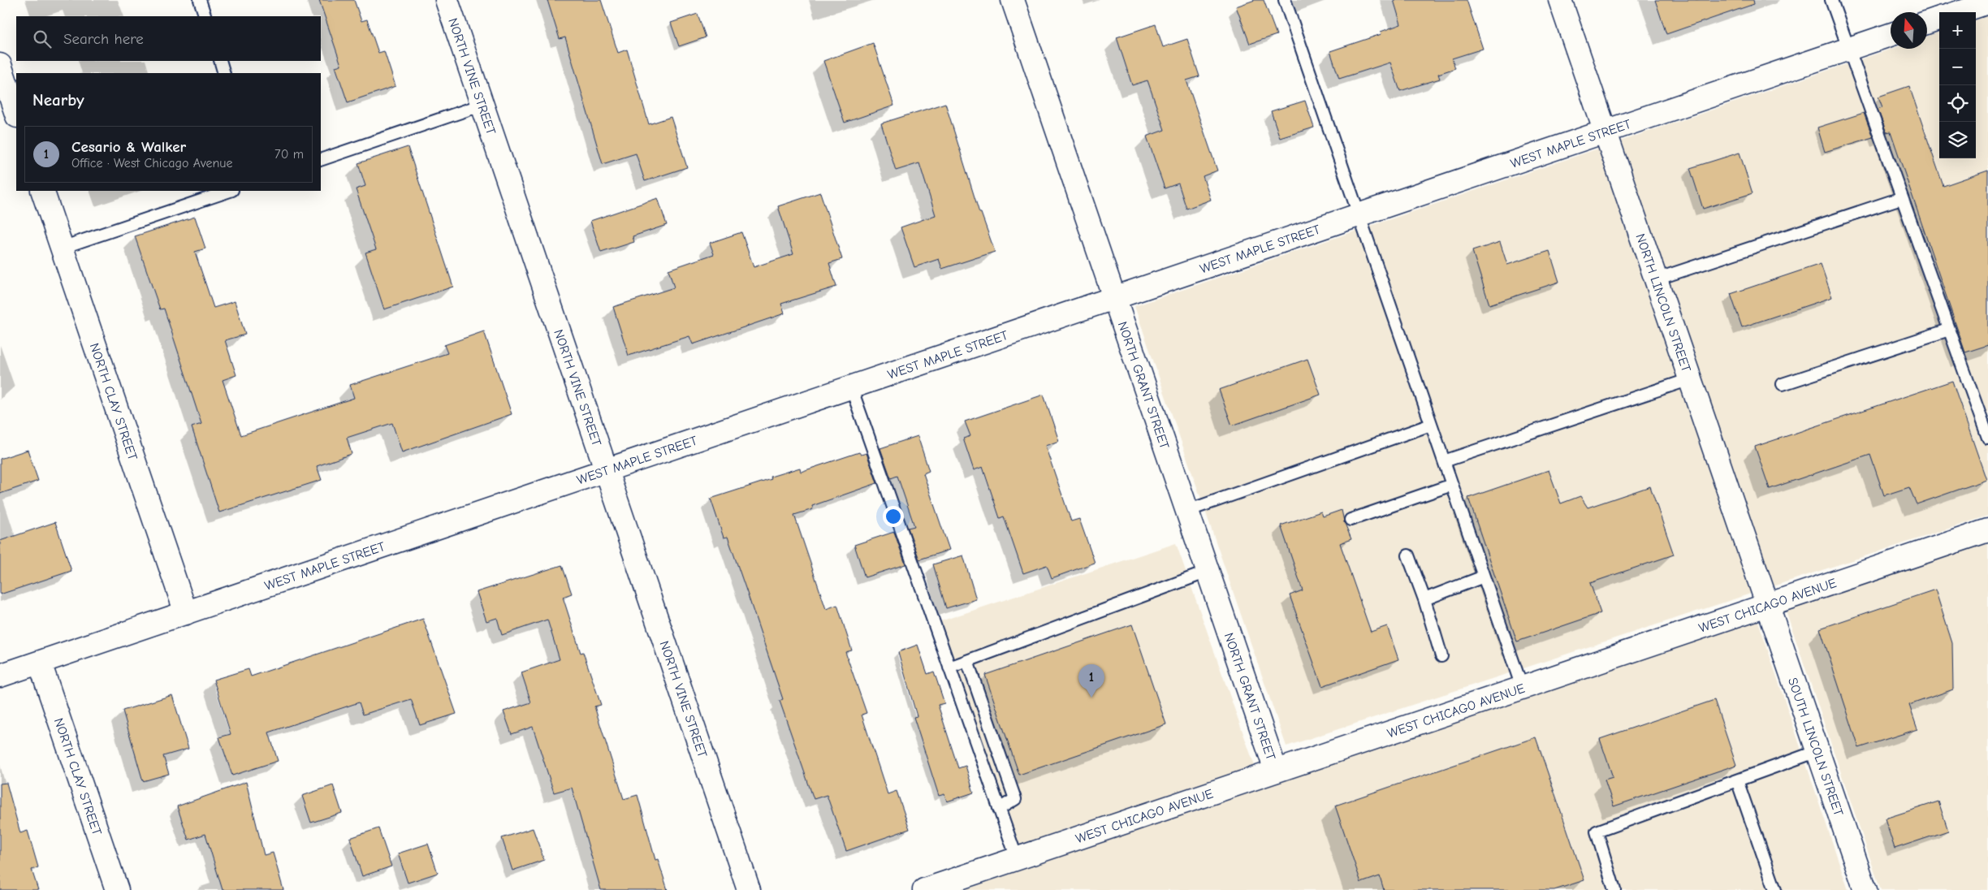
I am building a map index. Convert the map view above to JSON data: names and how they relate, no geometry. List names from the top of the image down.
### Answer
{
  "streets": {
    "street": [
      "NORTH VINE STREET",
      "WEST MAPLE STREET",
      "NORTH LINCOLN STREET",
      "NORTH GRANT STREET",
      "NORTH CLAY STREET",
      "WEST CHICAGO AVENUE",
      "SOUTH LINCOLN STREET"
    ]
  },
  "crossings": [
    ["NORTH VINE STREET", "WEST MAPLE STREET"],
    ["WEST MAPLE STREET", "NORTH LINCOLN STREET"],
    ["WEST MAPLE STREET", "NORTH GRANT STREET"],
    ["WEST MAPLE STREET", "NORTH CLAY STREET"],
    ["NORTH LINCOLN STREET", "WEST CHICAGO AVENUE"],
    ["NORTH LINCOLN STREET", "SOUTH LINCOLN STREET"],
    ["NORTH GRANT STREET", "WEST CHICAGO AVENUE"],
    ["WEST CHICAGO AVENUE", "SOUTH LINCOLN STREET"]
  ],
  "north": "top",
  "page": {
    "map_buttons": ["+", "−"],
    "search": "Search here",
    "heading": "Nearby",
    "list": [
      {
        "mark": "1",
        "name": "Cesario & Walker",
        "note": "Office · West Chicago Avenue",
        "value": "70 m"
      }
    ],
    "pins": "1"
  }
}
